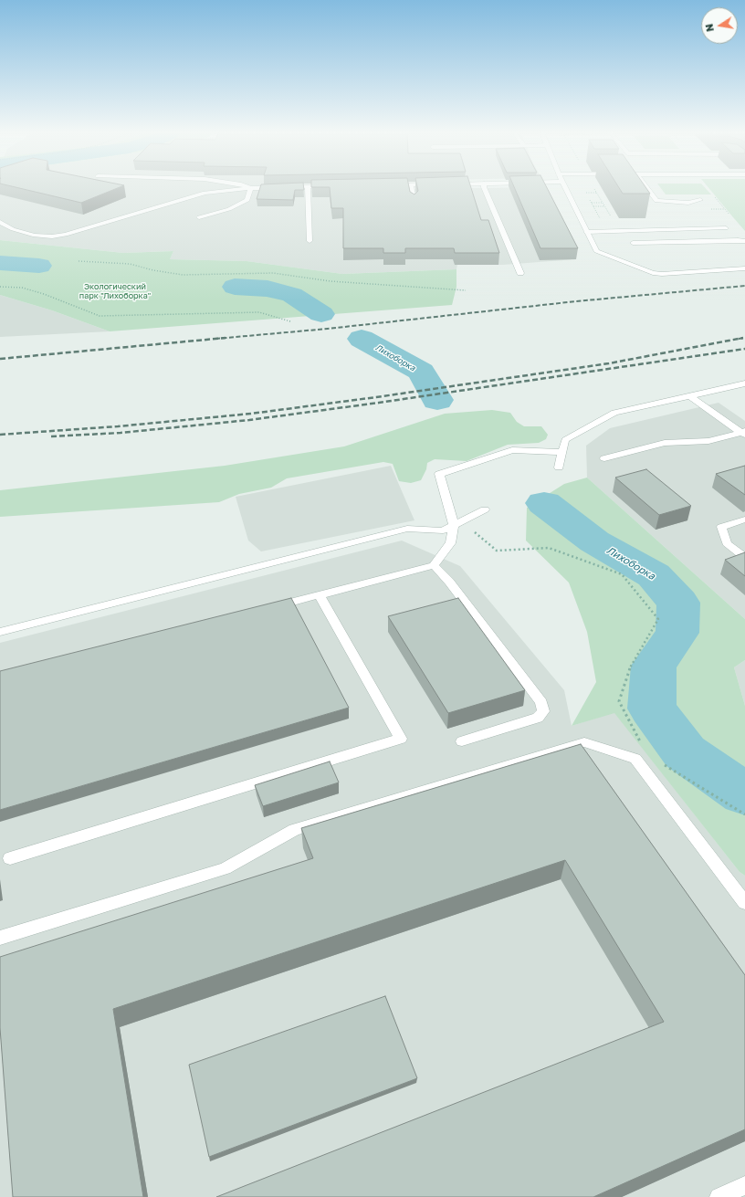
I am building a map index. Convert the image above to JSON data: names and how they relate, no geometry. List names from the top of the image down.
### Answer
{
  "water": ["Лихоборка"],
  "parks": ["Экологический парк \"Лихоборка\""],
  "north": "left"
}
